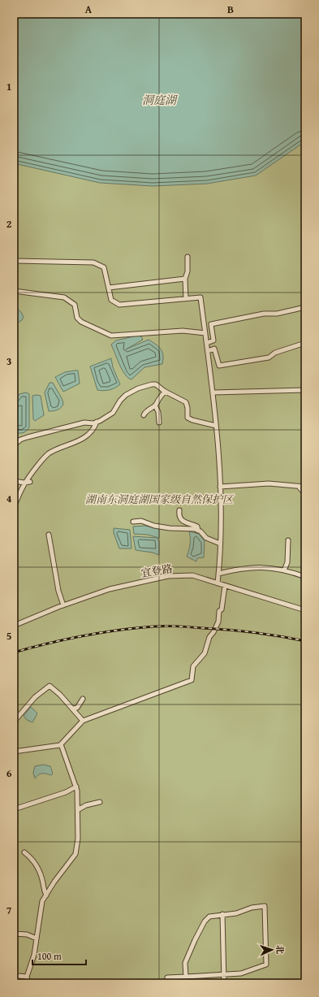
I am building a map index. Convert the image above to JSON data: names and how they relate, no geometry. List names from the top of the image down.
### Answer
{
  "streets": {
    "street": ["宜登路"]
  },
  "water": ["洞庭湖"],
  "parks": ["湖南东洞庭湖国家级自然保护区"],
  "scale_bar": "100 m",
  "north": "right",
  "grid": {
    "columns": ["A", "B"],
    "rows": [
      "1",
      "2",
      "3",
      "4",
      "5",
      "6",
      "7"
    ]
  }
}
